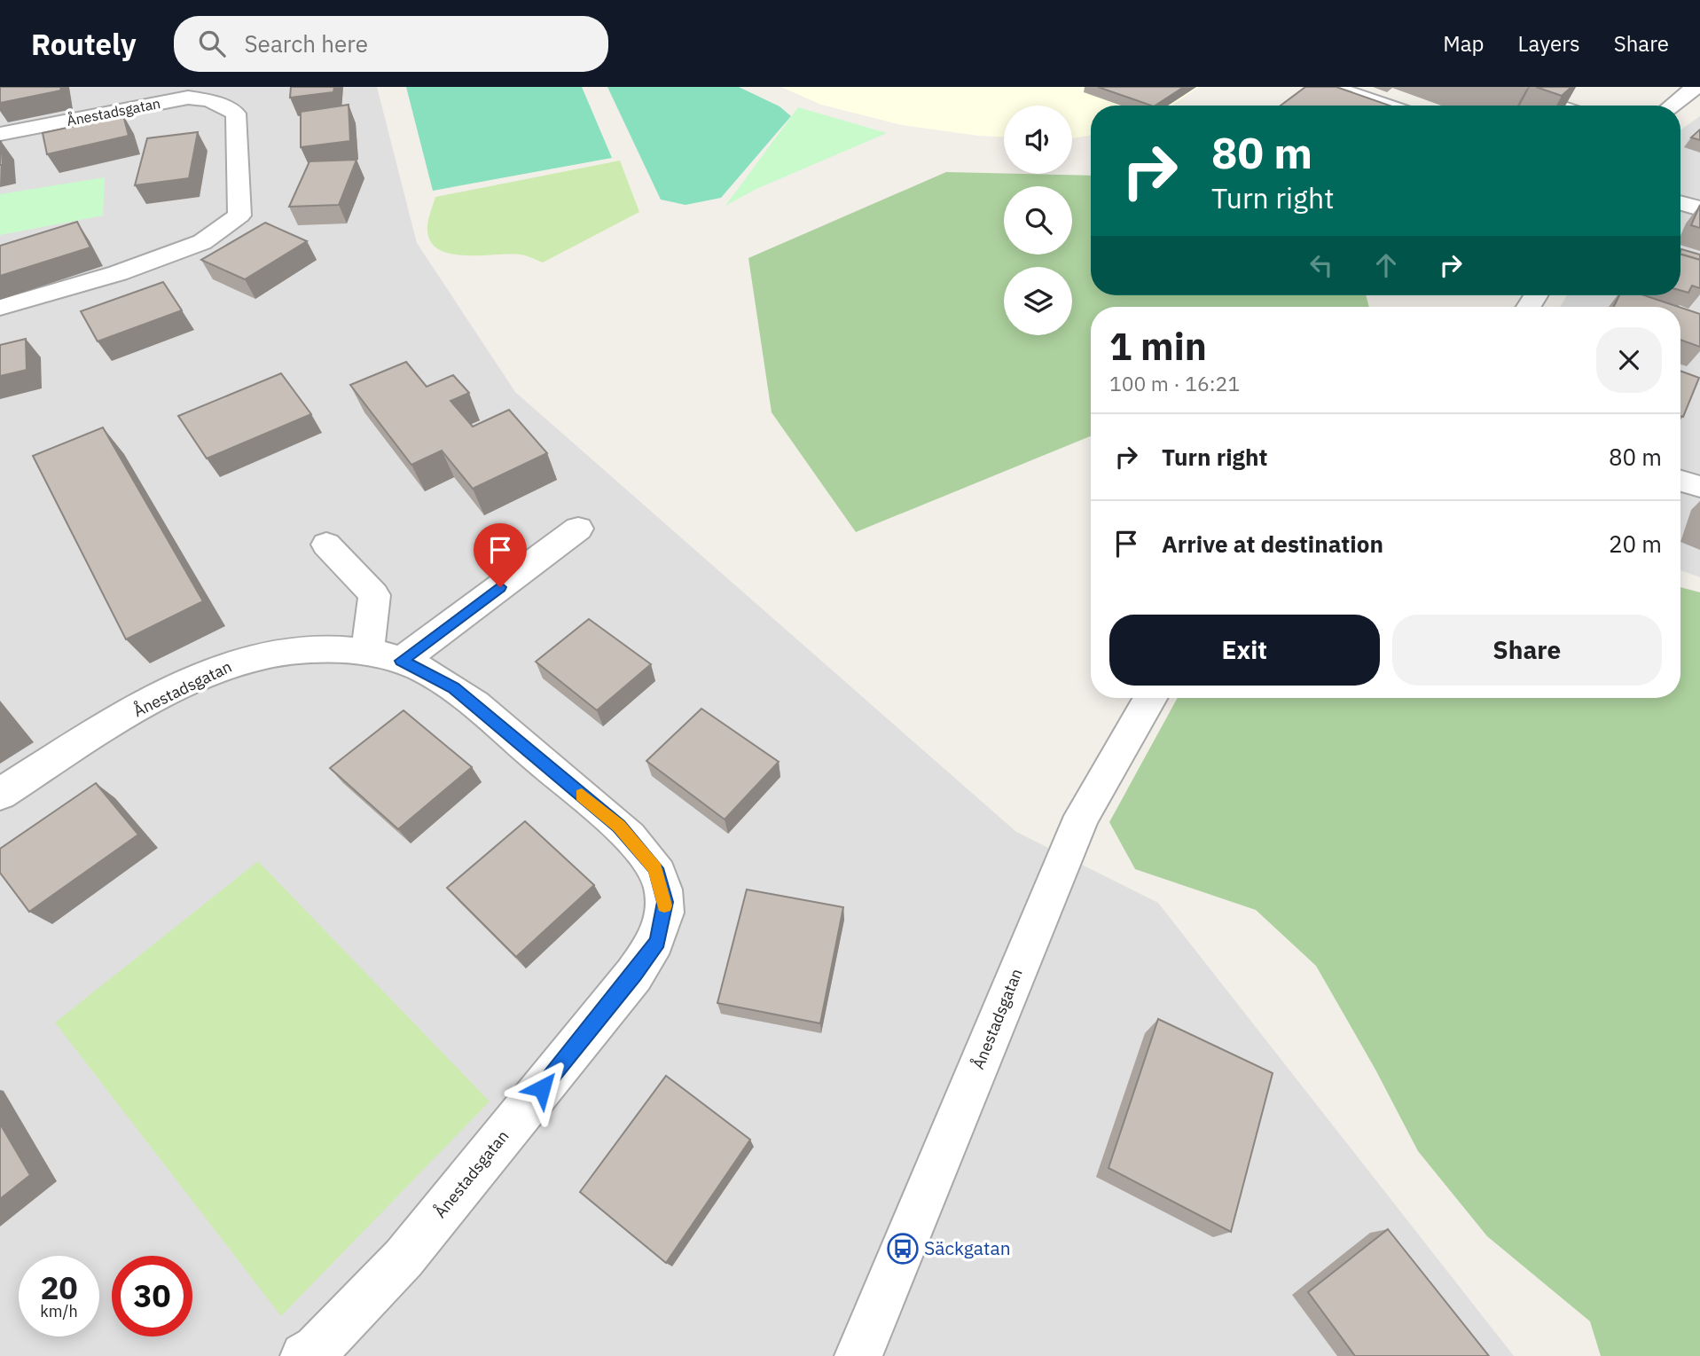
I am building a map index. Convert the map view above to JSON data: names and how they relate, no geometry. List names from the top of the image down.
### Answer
{
  "streets": {
    "street": ["Ånestadsgatan"]
  },
  "places": {
    "bus stop": ["Säckgatan"]
  },
  "page": {
    "header": "Routely",
    "search": "Search here",
    "nav": ["Map", "Layers", "Share"],
    "turn": ["80 m", "Turn right"],
    "heading": ["1 min", "100 m · 16:21"],
    "list": [
      {
        "name": "Turn right",
        "value": "80 m"
      },
      {
        "name": "Arrive at destination",
        "value": "20 m"
      }
    ],
    "buttons": ["Exit", "Share"],
    "speed": "20 km/h",
    "limit": "30"
  }
}
